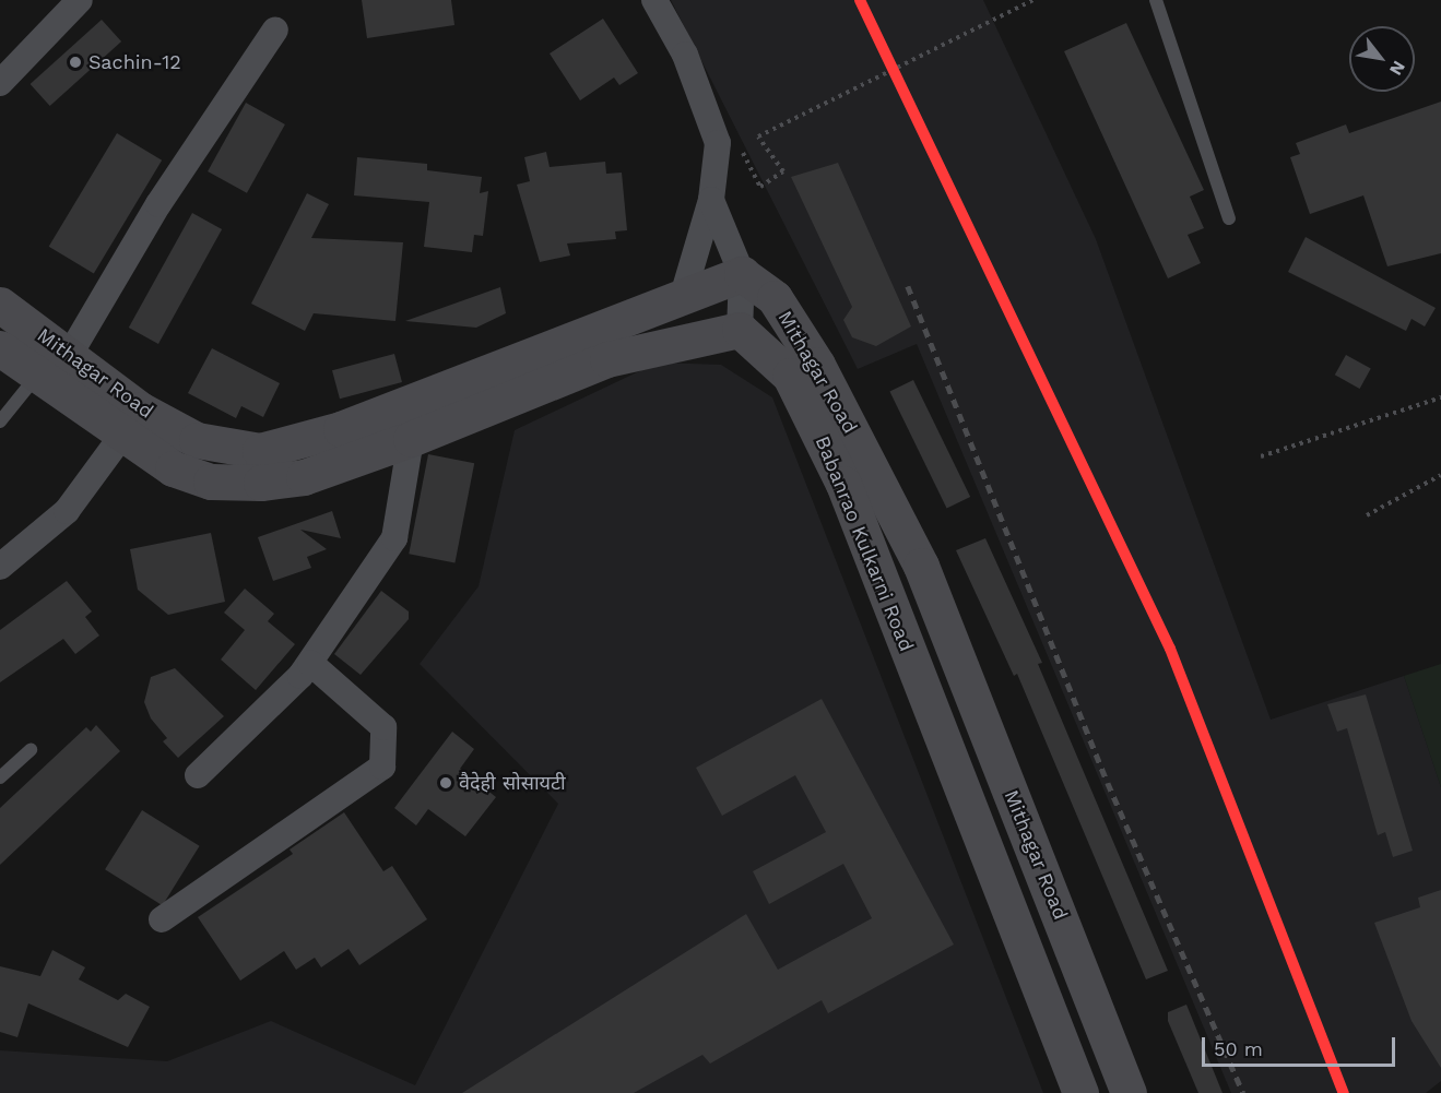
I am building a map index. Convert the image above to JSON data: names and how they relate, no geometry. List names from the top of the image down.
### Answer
{
  "streets": {
    "street": ["Mithagar Road", "Babanrao Kulkarni Road"]
  },
  "places": ["Sachin-12", "वैदेही सोसायटी"],
  "scale_bar": "50 m",
  "north": "bottom right"
}
